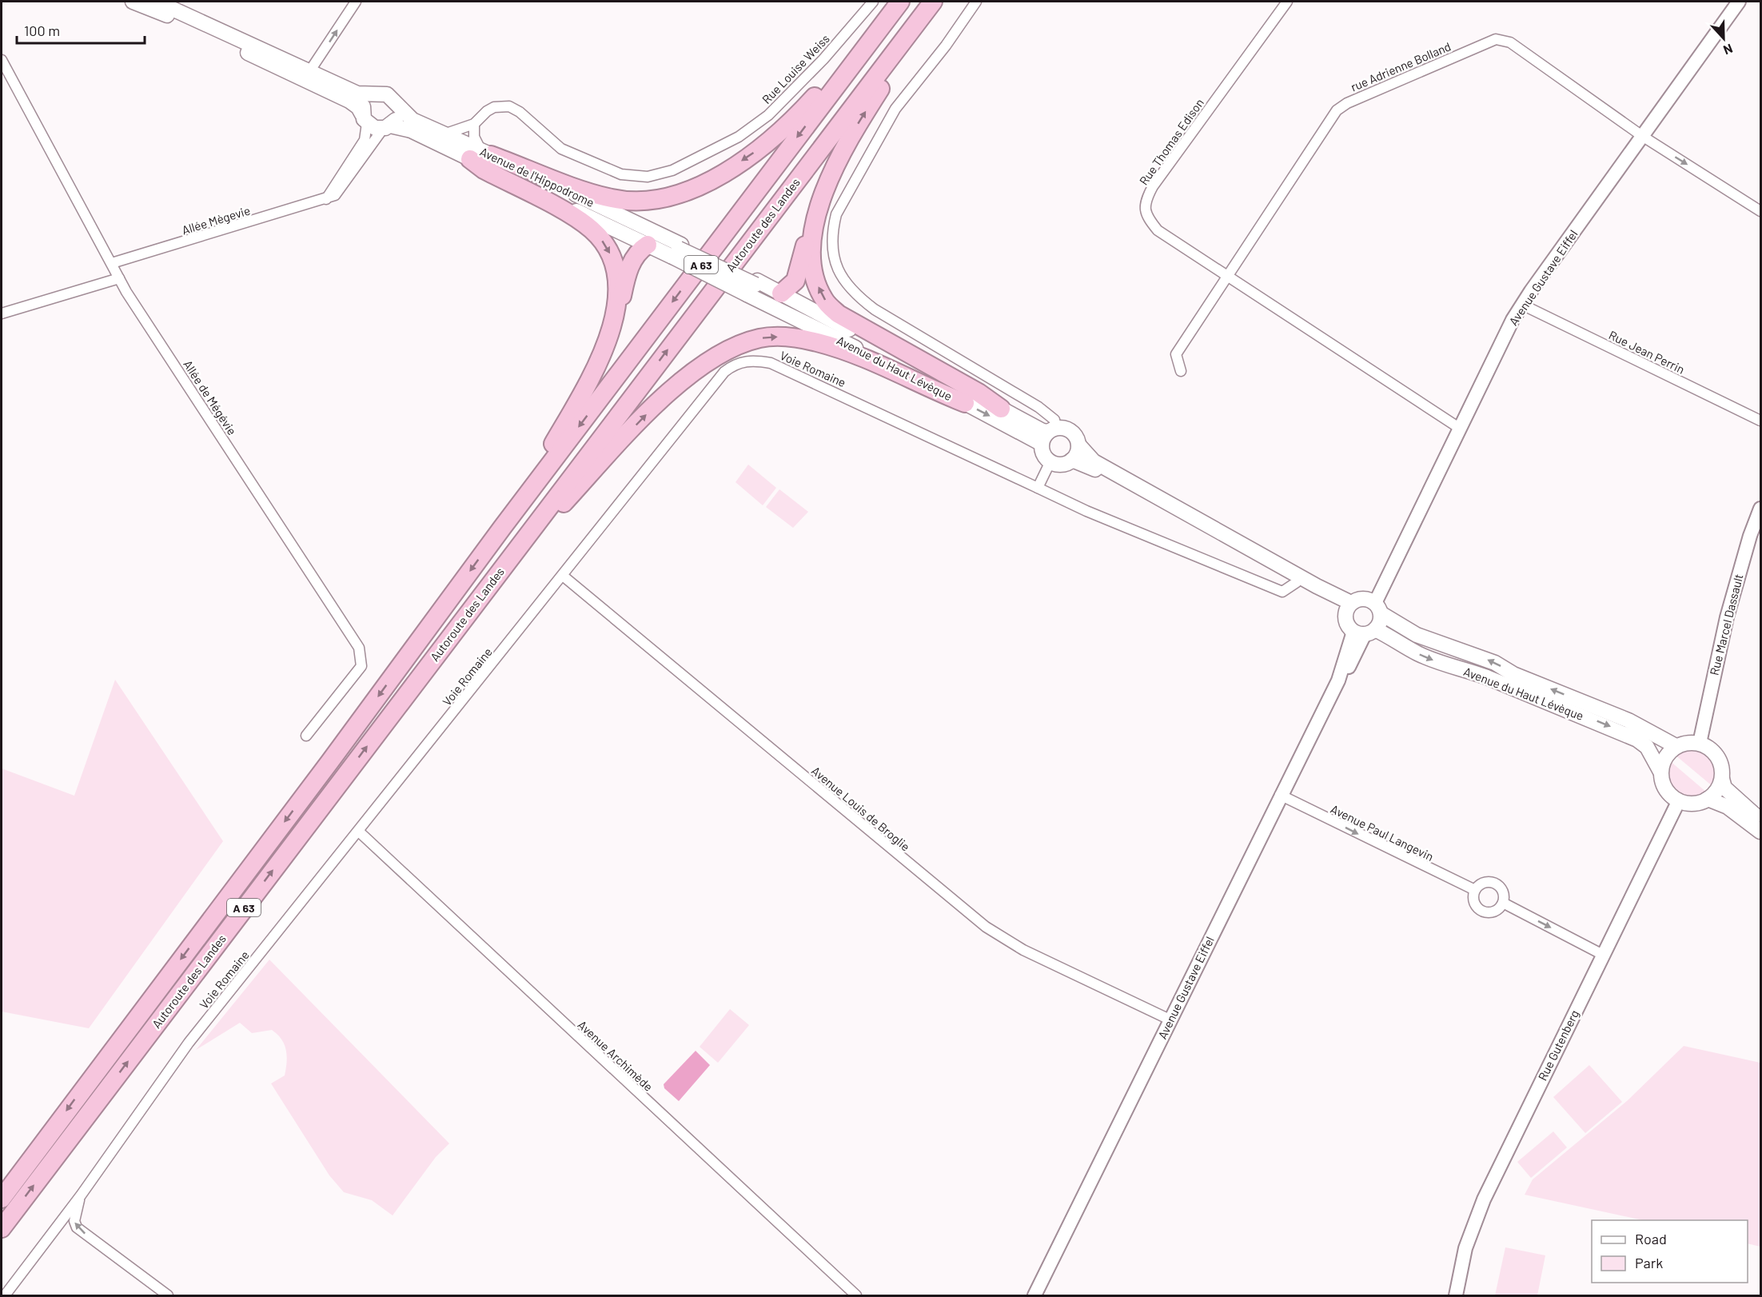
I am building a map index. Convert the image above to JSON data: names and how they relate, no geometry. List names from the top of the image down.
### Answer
{
  "streets": {
    "highway": ["Autoroute des Landes", "A 63"],
    "main road": ["Avenue de l'Hippodrome", "Avenue du Haut Lévèque"],
    "street": [
      "rue Adrienne Bolland",
      "Rue Louise Weiss",
      "Rue Thomas Edison",
      "Allée Mègevie",
      "Avenue Gustave Eiffel",
      "Rue Jean Perrin",
      "Voie Romaine",
      "Allée de Mégévie",
      "Rue Marcel Dassault",
      "Avenue Louis de Broglie",
      "Avenue Paul Langevin",
      "Rue Gutenberg",
      "Avenue Archimède"
    ]
  },
  "crossings": [
    ["rue Adrienne Bolland", "Rue Thomas Edison"],
    ["rue Adrienne Bolland", "Avenue Gustave Eiffel"],
    ["Rue Louise Weiss", "Avenue de l'Hippodrome"],
    ["Rue Thomas Edison", "Avenue Gustave Eiffel"],
    ["Avenue de l'Hippodrome", "Allée Mègevie"],
    ["Allée Mègevie", "Allée de Mégévie"],
    ["Avenue Gustave Eiffel", "Rue Jean Perrin"],
    ["Avenue Gustave Eiffel", "Avenue du Haut Lévèque"],
    ["Avenue Gustave Eiffel", "Avenue Louis de Broglie"],
    ["Avenue Gustave Eiffel", "Avenue Paul Langevin"],
    ["Avenue du Haut Lévèque", "Rue Marcel Dassault"],
    ["Avenue du Haut Lévèque", "Rue Gutenberg"],
    ["Voie Romaine", "Avenue Louis de Broglie"],
    ["Voie Romaine", "Avenue Archimède"],
    ["Rue Marcel Dassault", "Rue Gutenberg"]
  ],
  "one_way": ["Avenue Paul Langevin"],
  "legend": ["Road", "Park"],
  "scale_bar": "100 m",
  "north": "bottom"
}
